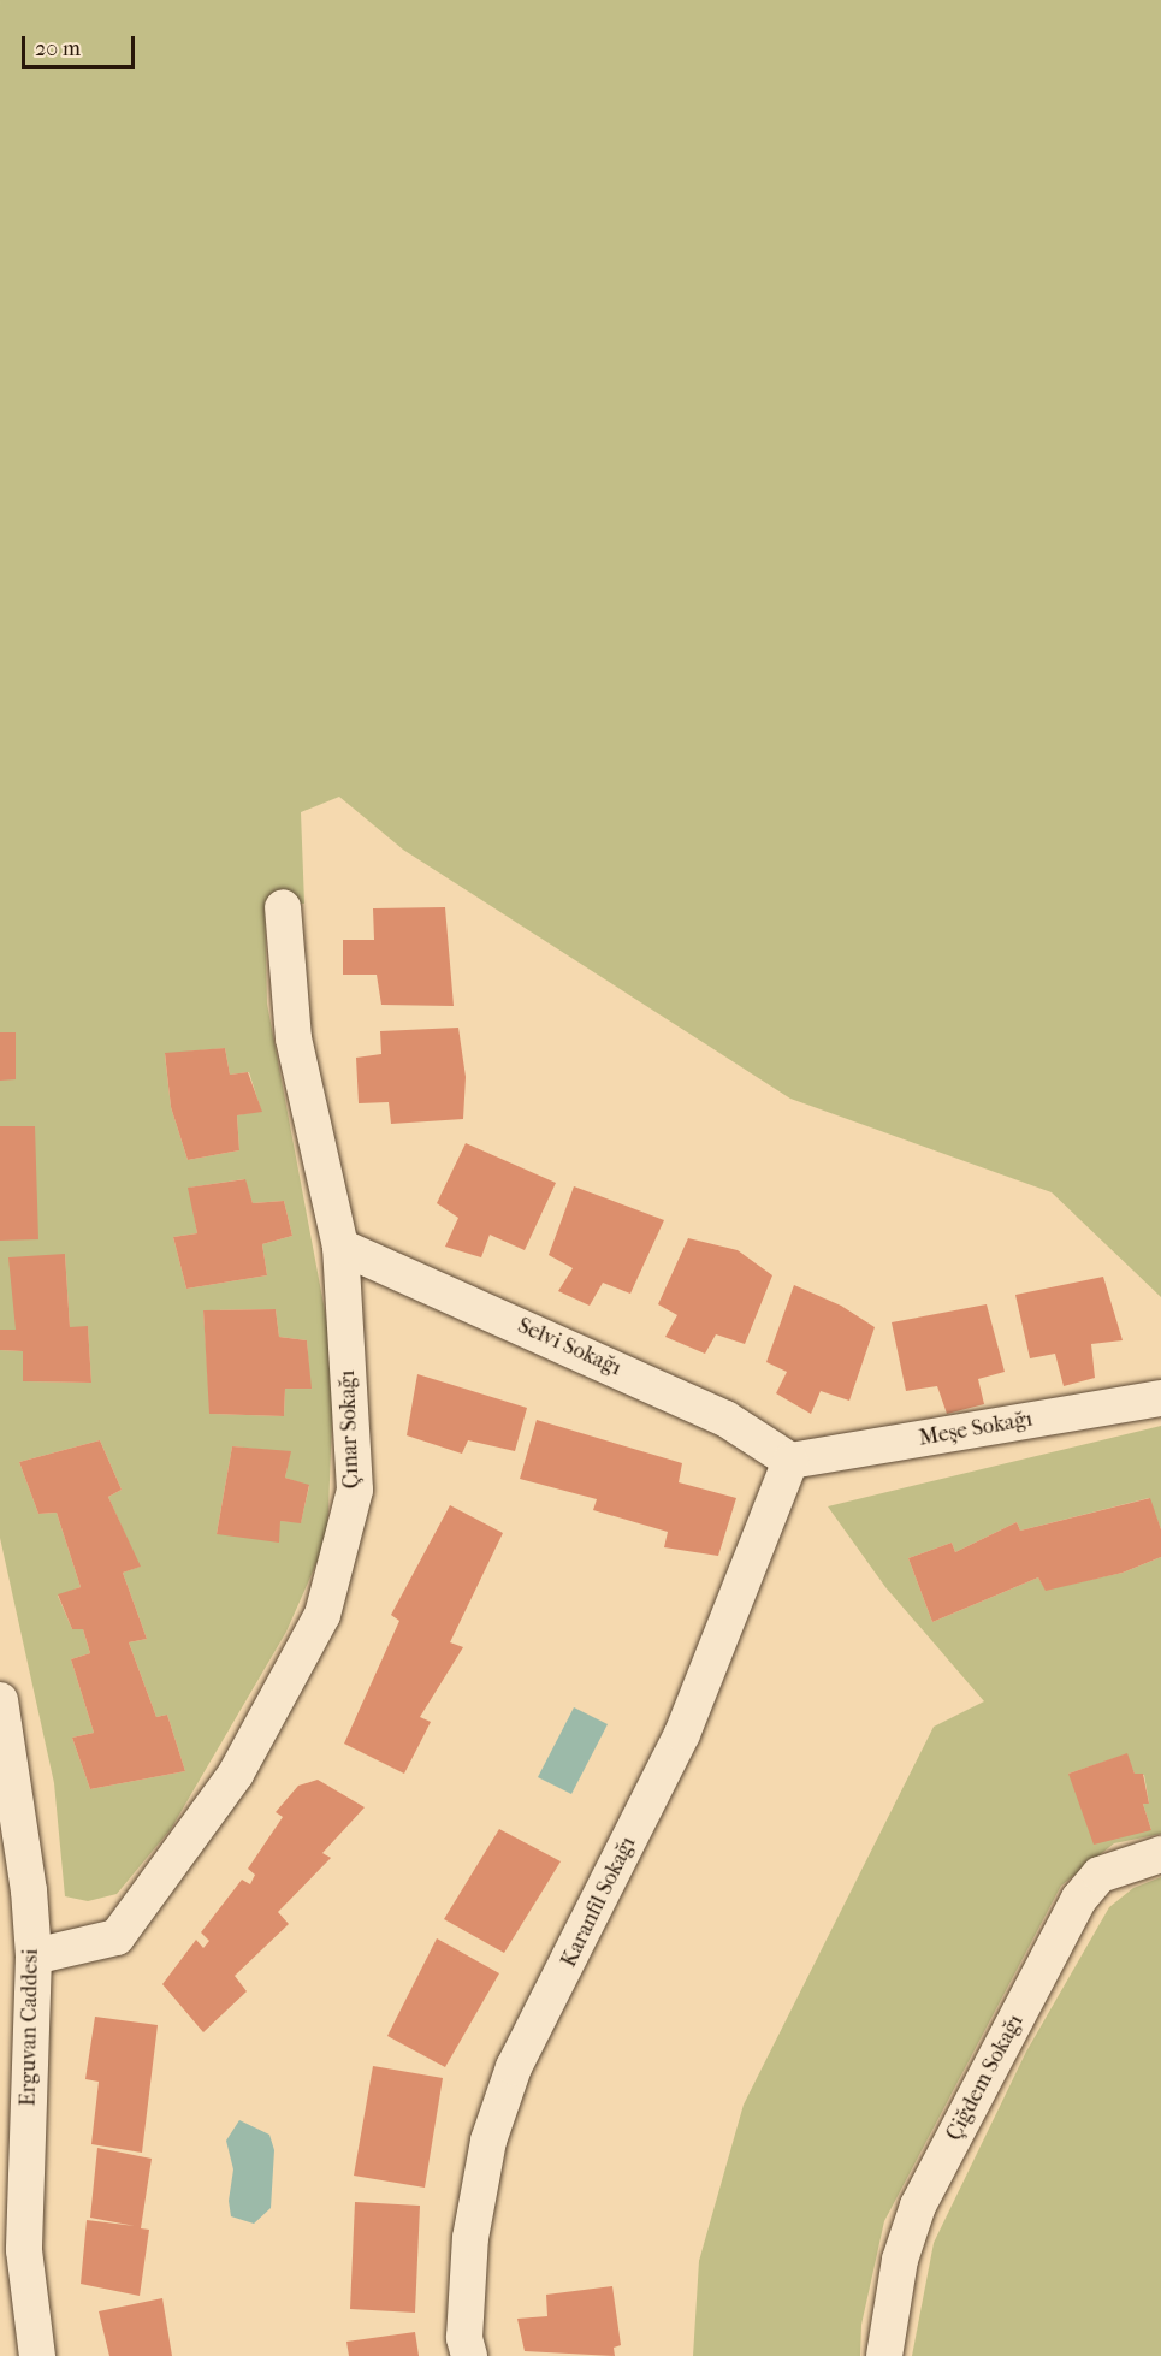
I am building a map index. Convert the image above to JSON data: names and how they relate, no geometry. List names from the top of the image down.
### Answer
{
  "streets": {
    "street": [
      "Selvi Sokağı",
      "Çınar Sokağı",
      "Meşe Sokağı",
      "Karanfil Sokağı",
      "Erguvan Caddesi",
      "Çiğdem Sokağı"
    ]
  },
  "crossings": [
    ["Selvi Sokağı", "Çınar Sokağı"],
    ["Selvi Sokağı", "Meşe Sokağı"],
    ["Selvi Sokağı", "Karanfil Sokağı"],
    ["Çınar Sokağı", "Erguvan Caddesi"],
    ["Meşe Sokağı", "Karanfil Sokağı"]
  ],
  "scale_bar": "20 m"
}
